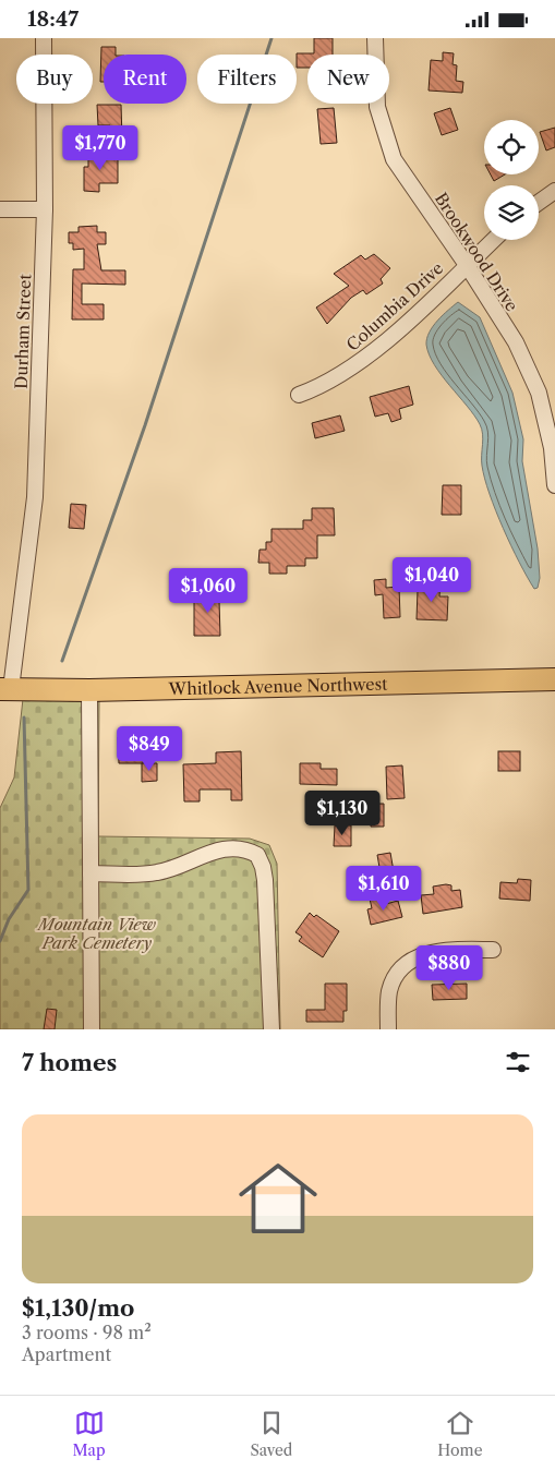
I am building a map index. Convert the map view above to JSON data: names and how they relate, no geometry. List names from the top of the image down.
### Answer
{
  "streets": {
    "highway": ["Whitlock Avenue Northwest"],
    "street": ["Brookwood Drive", "Columbia Drive", "Durham Street"]
  },
  "crossings": [
    ["Brookwood Drive", "Columbia Drive"],
    ["Durham Street", "Whitlock Avenue Northwest"]
  ],
  "parks": ["Mountain View Park Cemetery"],
  "page": {
    "status": "18:47",
    "chip": [
      "Buy",
      "Rent",
      "Filters",
      "New"
    ],
    "price": [
      "$1,770",
      "$1,040",
      "$1,060",
      "$849",
      "$1,130",
      "$1,610",
      "$880"
    ],
    "heading": "7 homes",
    "list": [
      {
        "name": "$1,130/mo",
        "note": "3 rooms · 98 m² · Apartment"
      }
    ],
    "tabs": ["Map", "Saved", "Home"]
  }
}
